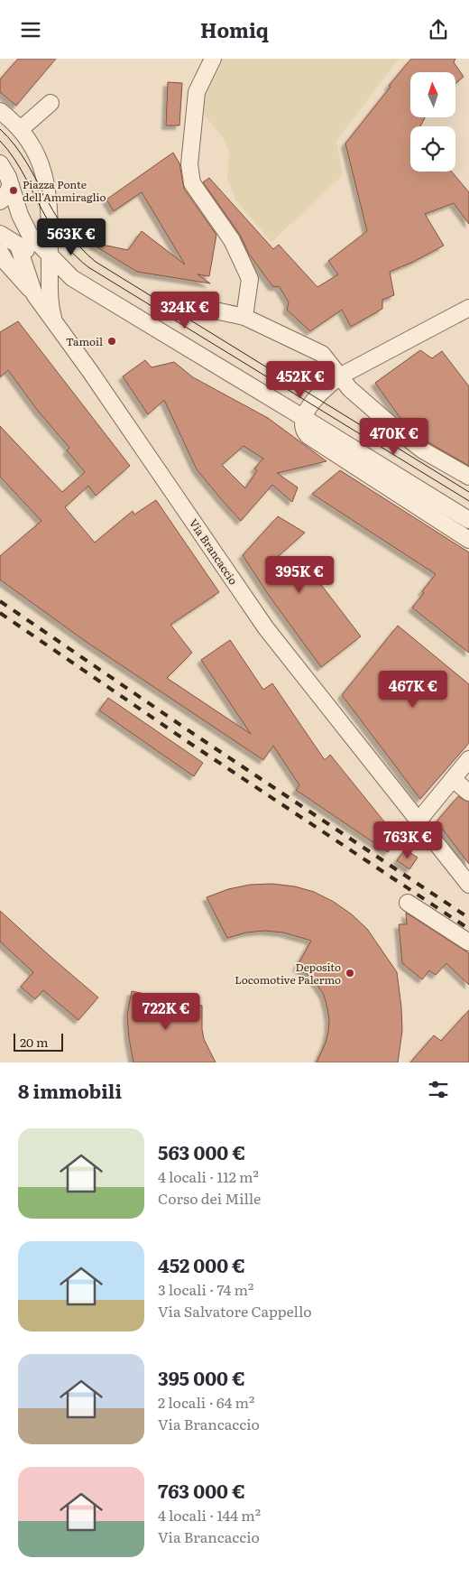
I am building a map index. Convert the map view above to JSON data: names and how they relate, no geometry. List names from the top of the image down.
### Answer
{
  "streets": {
    "street": ["Via Brancaccio"]
  },
  "places": ["Piazza Ponte dell'Ammiraglio", "Tamoil", "Deposito Locomotive Palermo"],
  "scale_bar": "20 m",
  "north": "top",
  "page": {
    "header": "Homiq",
    "price": [
      "563K €",
      "324K €",
      "452K €",
      "470K €",
      "395K €",
      "467K €",
      "763K €",
      "722K €"
    ],
    "scale": "20 m",
    "heading": "8 immobili",
    "list": [
      {
        "name": "563 000 €",
        "note": "4 locali · 112 m² · Corso dei Mille"
      },
      {
        "name": "452 000 €",
        "note": "3 locali · 74 m² · Via Salvatore Cappello"
      },
      {
        "name": "395 000 €",
        "note": "2 locali · 64 m² · Via Brancaccio"
      },
      {
        "name": "763 000 €",
        "note": "4 locali · 144 m² · Via Brancaccio"
      }
    ]
  }
}
